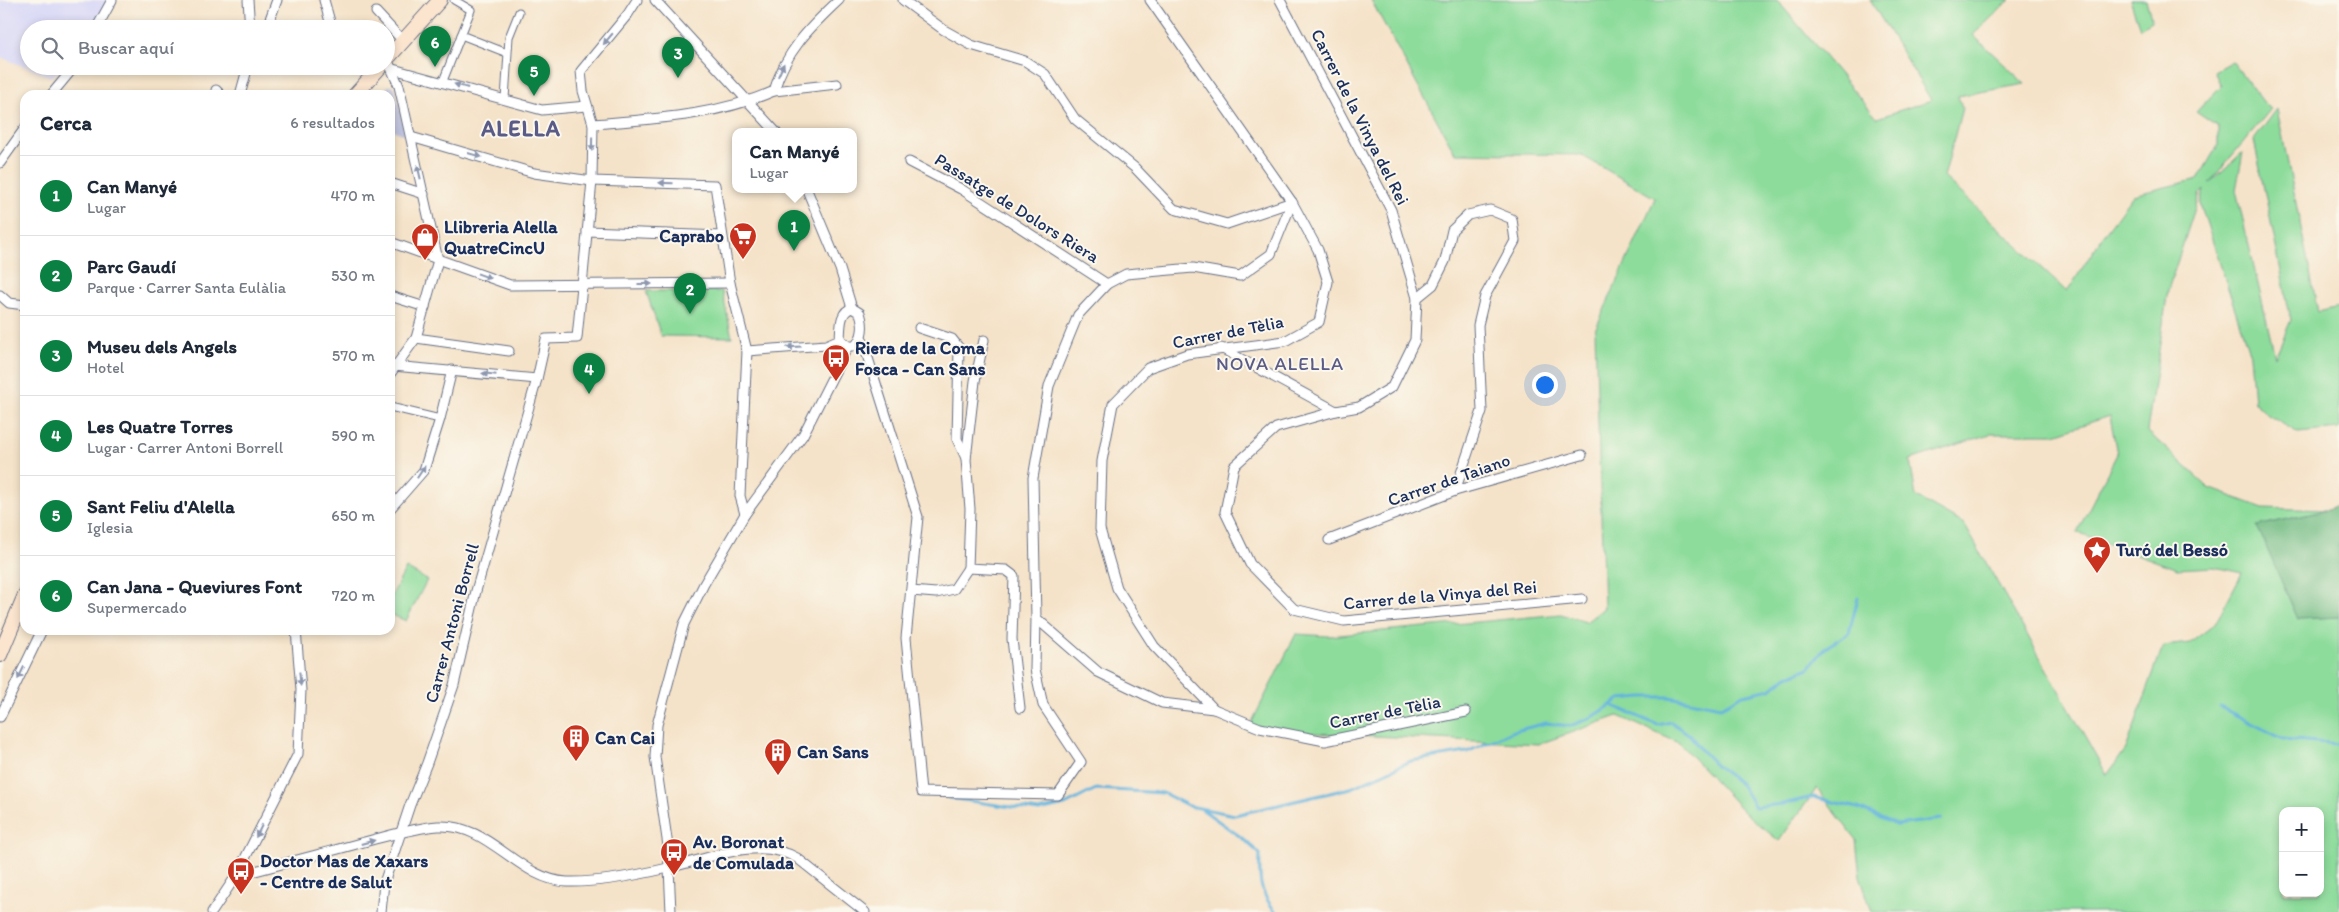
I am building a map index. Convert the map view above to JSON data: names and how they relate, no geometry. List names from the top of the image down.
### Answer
{
  "streets": {
    "street": [
      "Carrer de la Vinya del Rei",
      "Passatge de Dolors Riera",
      "Carrer de Tèlia",
      "Carrer de Taiano",
      "Carrer Antoni Borrell"
    ]
  },
  "districts": ["ALELLA", "NOVA ALELLA"],
  "places": {
    "supermarket": ["Caprabo"],
    "shop": ["Llibreria Alella QuatreCincU"],
    "bus stop": ["Riera de la Coma Fosca - Can Sans", "Av. Boronat de Comulada", "Doctor Mas de Xaxars - Centre de Salut"],
    "place": ["Turó del Bessó"],
    "building": ["Can Cai", "Can Sans"]
  },
  "page": {
    "search": "Buscar aquí",
    "pins": [
      "6",
      "3",
      "5",
      "1",
      "2",
      "4"
    ],
    "heading": ["Cerca", "6 resultados"],
    "popup": ["Can Manyé", "Lugar"],
    "list": [
      {
        "mark": "1",
        "name": "Can Manyé",
        "note": "Lugar",
        "value": "470 m"
      },
      {
        "mark": "2",
        "name": "Parc Gaudí",
        "note": "Parque · Carrer Santa Eulàlia",
        "value": "530 m"
      },
      {
        "mark": "3",
        "name": "Museu dels Angels",
        "note": "Hotel",
        "value": "570 m"
      },
      {
        "mark": "4",
        "name": "Les Quatre Torres",
        "note": "Lugar · Carrer Antoni Borrell",
        "value": "590 m"
      },
      {
        "mark": "5",
        "name": "Sant Feliu d'Alella",
        "note": "Iglesia",
        "value": "650 m"
      },
      {
        "mark": "6",
        "name": "Can Jana - Queviures Font",
        "note": "Supermercado",
        "value": "720 m"
      }
    ],
    "map_buttons": ["+", "−"]
  }
}
